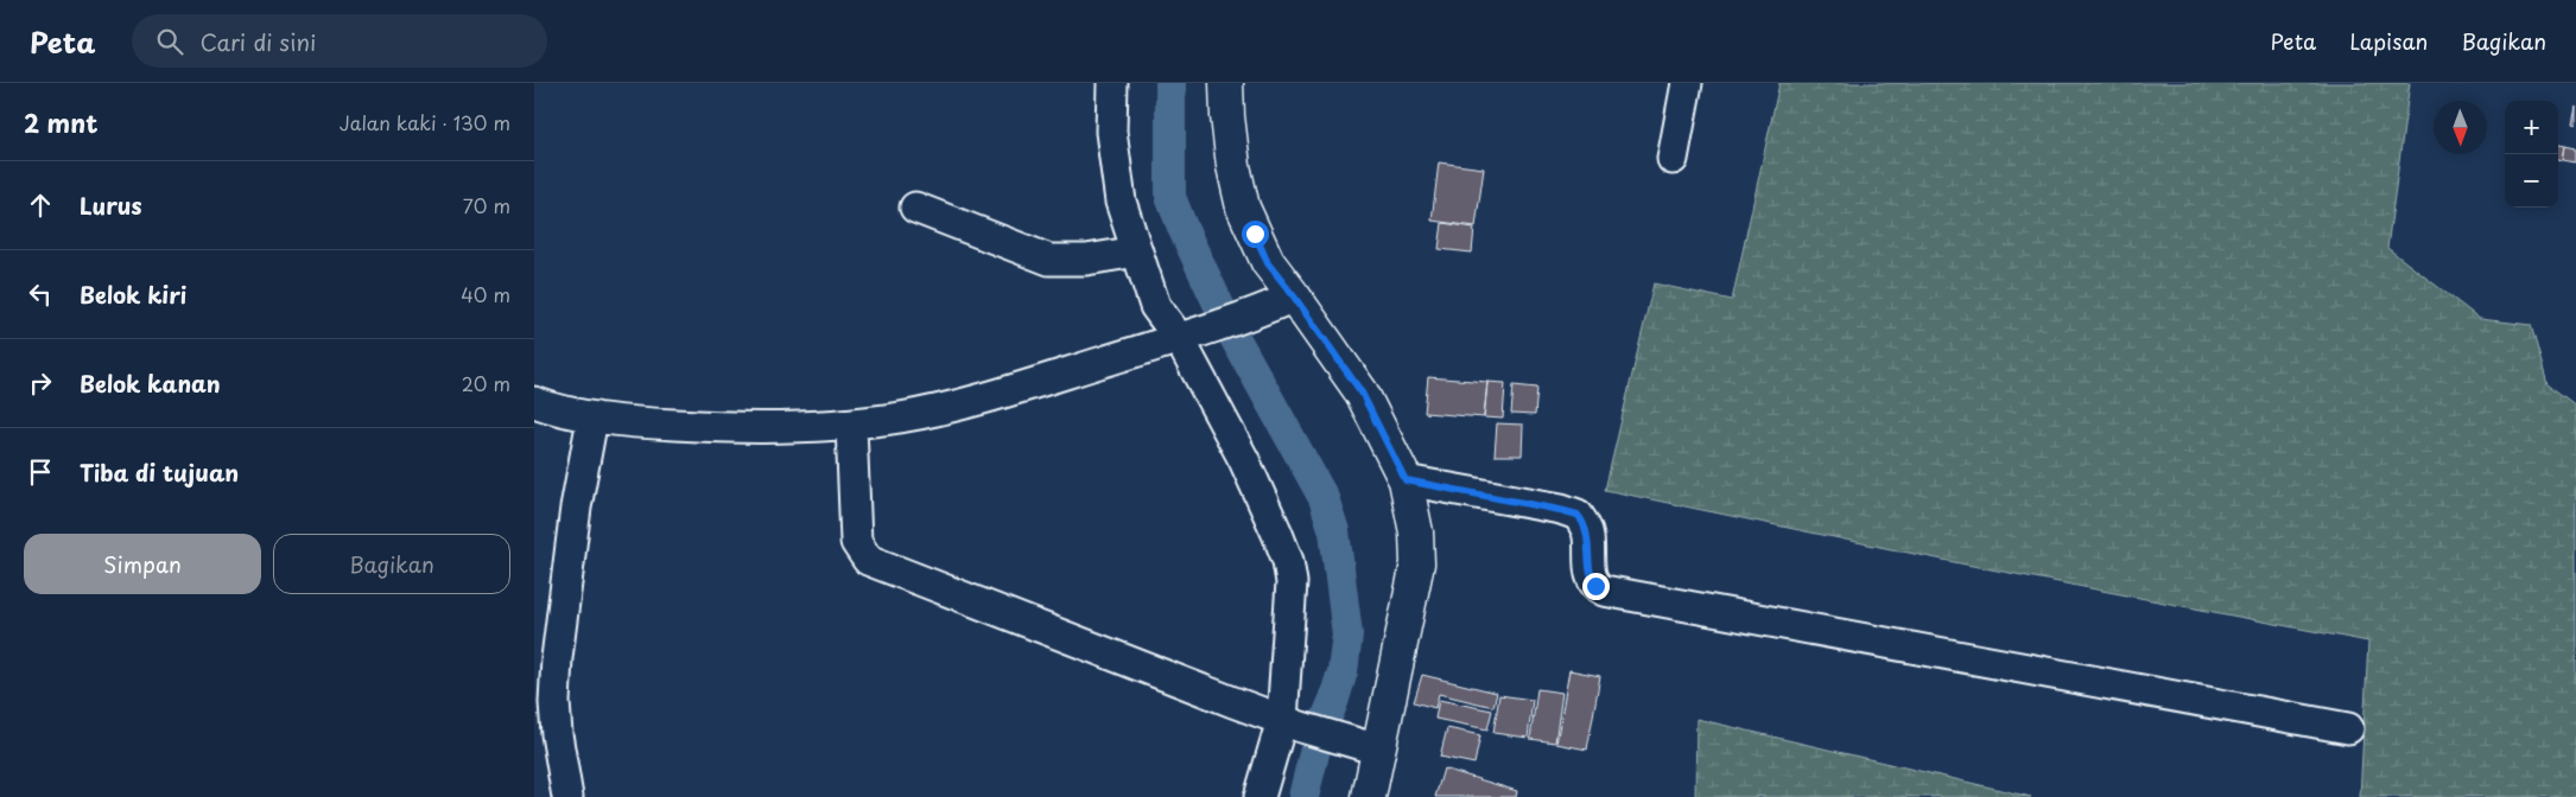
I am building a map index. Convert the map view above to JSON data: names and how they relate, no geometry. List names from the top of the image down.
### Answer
{
  "north": "bottom",
  "page": {
    "header": "Peta",
    "search": "Cari di sini",
    "nav": ["Peta", "Lapisan", "Bagikan"],
    "heading": ["2 mnt", "Jalan kaki · 130 m"],
    "map_buttons": ["+", "−"],
    "list": [
      ["Lurus", "70 m"],
      ["Belok kiri", "40 m"],
      ["Belok kanan", "20 m"],
      "Tiba di tujuan"
    ],
    "buttons": ["Simpan", "Bagikan"]
  }
}
